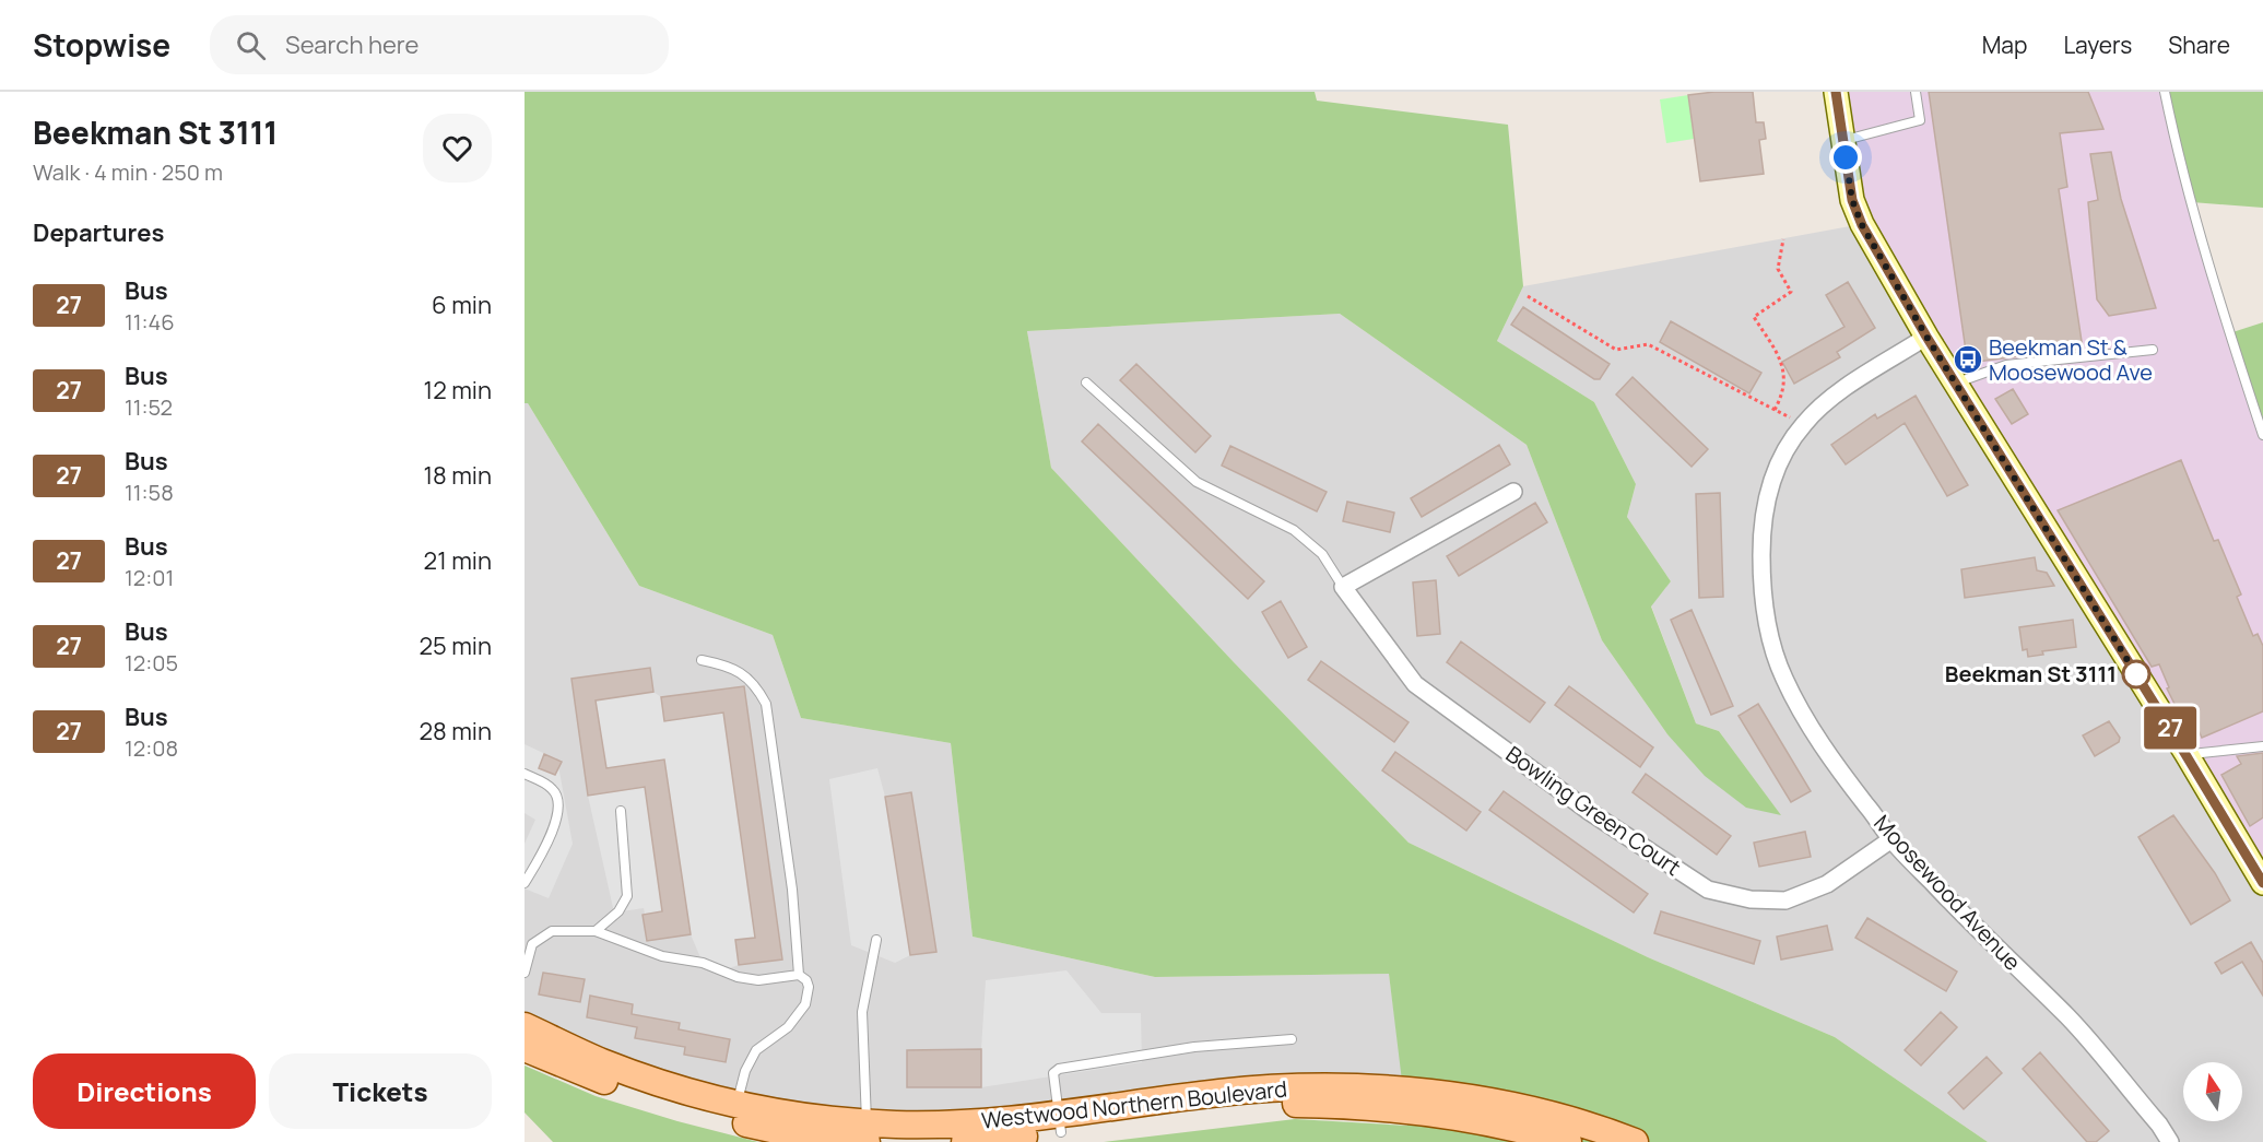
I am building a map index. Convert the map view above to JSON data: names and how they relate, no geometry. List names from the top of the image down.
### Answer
{
  "streets": {
    "main road": ["Westwood Northern Boulevard"],
    "street": ["Bowling Green Court", "Moosewood Avenue"]
  },
  "crossings": [
    ["Bowling Green Court", "Moosewood Avenue"]
  ],
  "places": {
    "bus stop": ["Beekman St & Moosewood Ave"],
    "other": ["Beekman St 3111"]
  },
  "lines": ["bus line 27"],
  "north": "top",
  "page": {
    "header": "Stopwise",
    "search": "Search here",
    "nav": ["Map", "Layers", "Share"],
    "heading": [
      ["Beekman St 3111", "Walk · 4 min · 250 m"],
      "Departures"
    ],
    "on_map": "27",
    "list": [
      {
        "mark": "27",
        "name": "Bus",
        "note": "11:46",
        "value": "6 min"
      },
      {
        "mark": "27",
        "name": "Bus",
        "note": "11:52",
        "value": "12 min"
      },
      {
        "mark": "27",
        "name": "Bus",
        "note": "11:58",
        "value": "18 min"
      },
      {
        "mark": "27",
        "name": "Bus",
        "note": "12:01",
        "value": "21 min"
      },
      {
        "mark": "27",
        "name": "Bus",
        "note": "12:05",
        "value": "25 min"
      },
      {
        "mark": "27",
        "name": "Bus",
        "note": "12:08",
        "value": "28 min"
      }
    ],
    "buttons": ["Directions", "Tickets"]
  }
}
